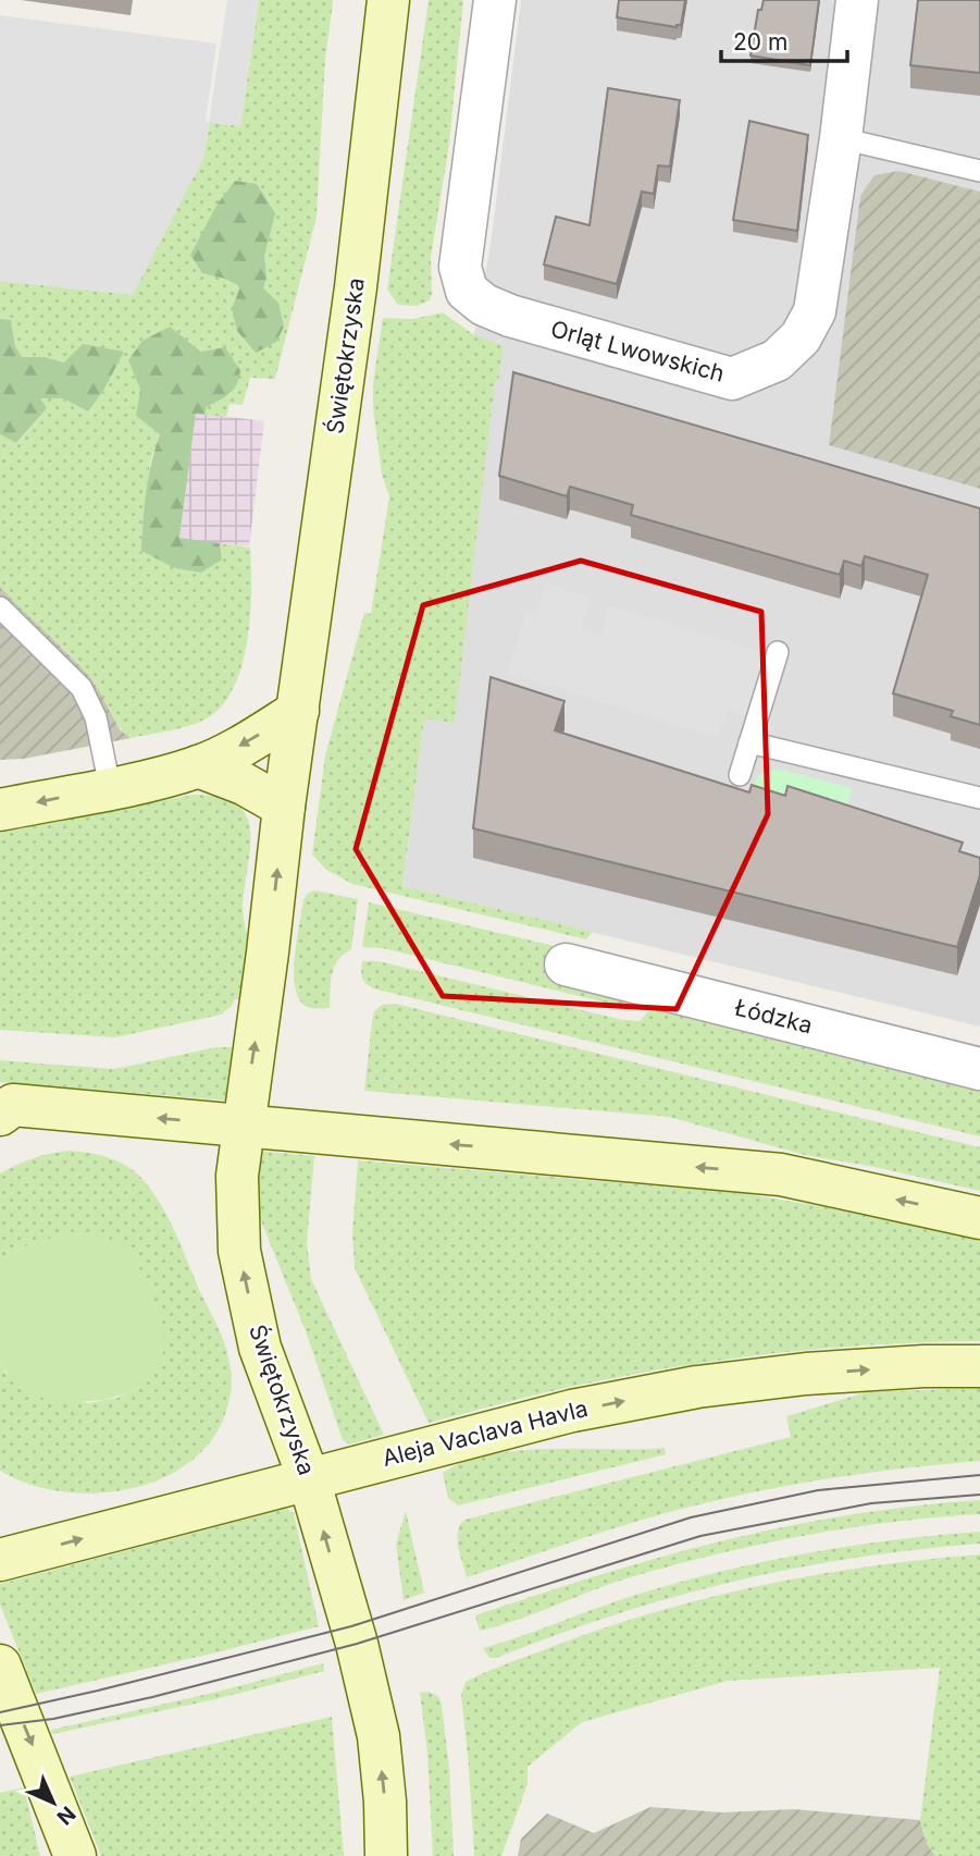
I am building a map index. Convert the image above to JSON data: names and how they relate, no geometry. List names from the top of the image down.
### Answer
{
  "streets": {
    "main road": ["Świętokrzyska", "Aleja Vaclava Havla"],
    "street": ["Orląt Lwowskich", "Łódzka"]
  },
  "crossings": [
    ["Świętokrzyska", "Aleja Vaclava Havla"]
  ],
  "one_way": ["Świętokrzyska"],
  "scale_bar": "20 m",
  "north": "bottom right"
}
